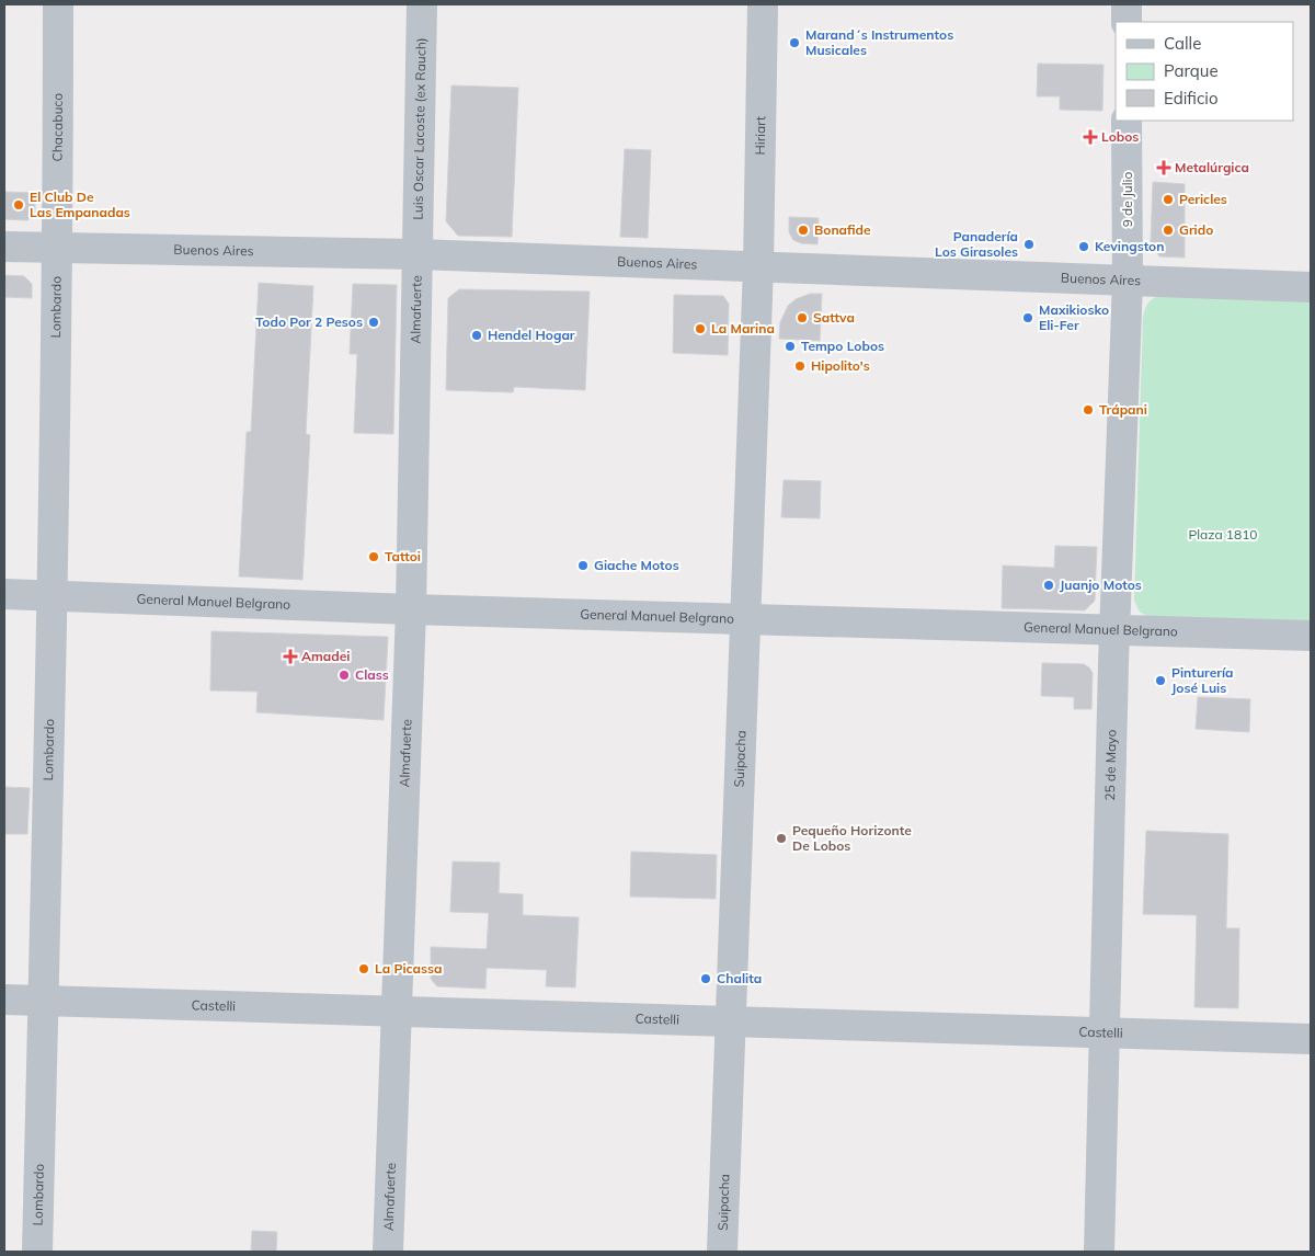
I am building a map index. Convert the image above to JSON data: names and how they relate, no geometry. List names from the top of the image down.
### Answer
{
  "streets": {
    "street": [
      "Chacabuco",
      "Luis Oscar Lacoste (ex Rauch)",
      "Hiriart",
      "9 de Julio",
      "Buenos Aires",
      "Lombardo",
      "Almafuerte",
      "General Manuel Belgrano",
      "Suipacha",
      "25 de Mayo",
      "Castelli"
    ]
  },
  "crossings": [
    ["Chacabuco", "Buenos Aires"],
    ["Chacabuco", "Lombardo"],
    ["Luis Oscar Lacoste (ex Rauch)", "Buenos Aires"],
    ["Luis Oscar Lacoste (ex Rauch)", "Almafuerte"],
    ["Hiriart", "Buenos Aires"],
    ["Hiriart", "Suipacha"],
    ["9 de Julio", "Buenos Aires"],
    ["9 de Julio", "25 de Mayo"],
    ["Buenos Aires", "Lombardo"],
    ["Buenos Aires", "Almafuerte"],
    ["Buenos Aires", "Suipacha"],
    ["Buenos Aires", "25 de Mayo"],
    ["Lombardo", "General Manuel Belgrano"],
    ["Lombardo", "Castelli"],
    ["Almafuerte", "General Manuel Belgrano"],
    ["Almafuerte", "Castelli"],
    ["General Manuel Belgrano", "Suipacha"],
    ["General Manuel Belgrano", "25 de Mayo"],
    ["Suipacha", "Castelli"],
    ["25 de Mayo", "Castelli"]
  ],
  "parks": ["Plaza 1810"],
  "places": {
    "other": [
      "Marand´s Instrumentos Musicales",
      "Pericles",
      "El Club De Las Empanadas",
      "Bonafide",
      "Grido",
      "Panadería Los Girasoles",
      "Kevingston",
      "Sattva",
      "Maxikiosko Eli-Fer",
      "Todo Por 2 Pesos",
      "La Marina",
      "Hendel Hogar",
      "Tempo Lobos",
      "Hipolito's",
      "Trápani",
      "Tattoi",
      "Giache Motos",
      "Juanjo Motos",
      "Class",
      "Pinturería José Luis",
      "Pequeño Horizonte De Lobos",
      "La Picassa",
      "Chalita"
    ],
    "health": ["Lobos", "Metalúrgica", "Amadei"]
  },
  "legend": ["Calle", "Parque", "Edificio"]
}
